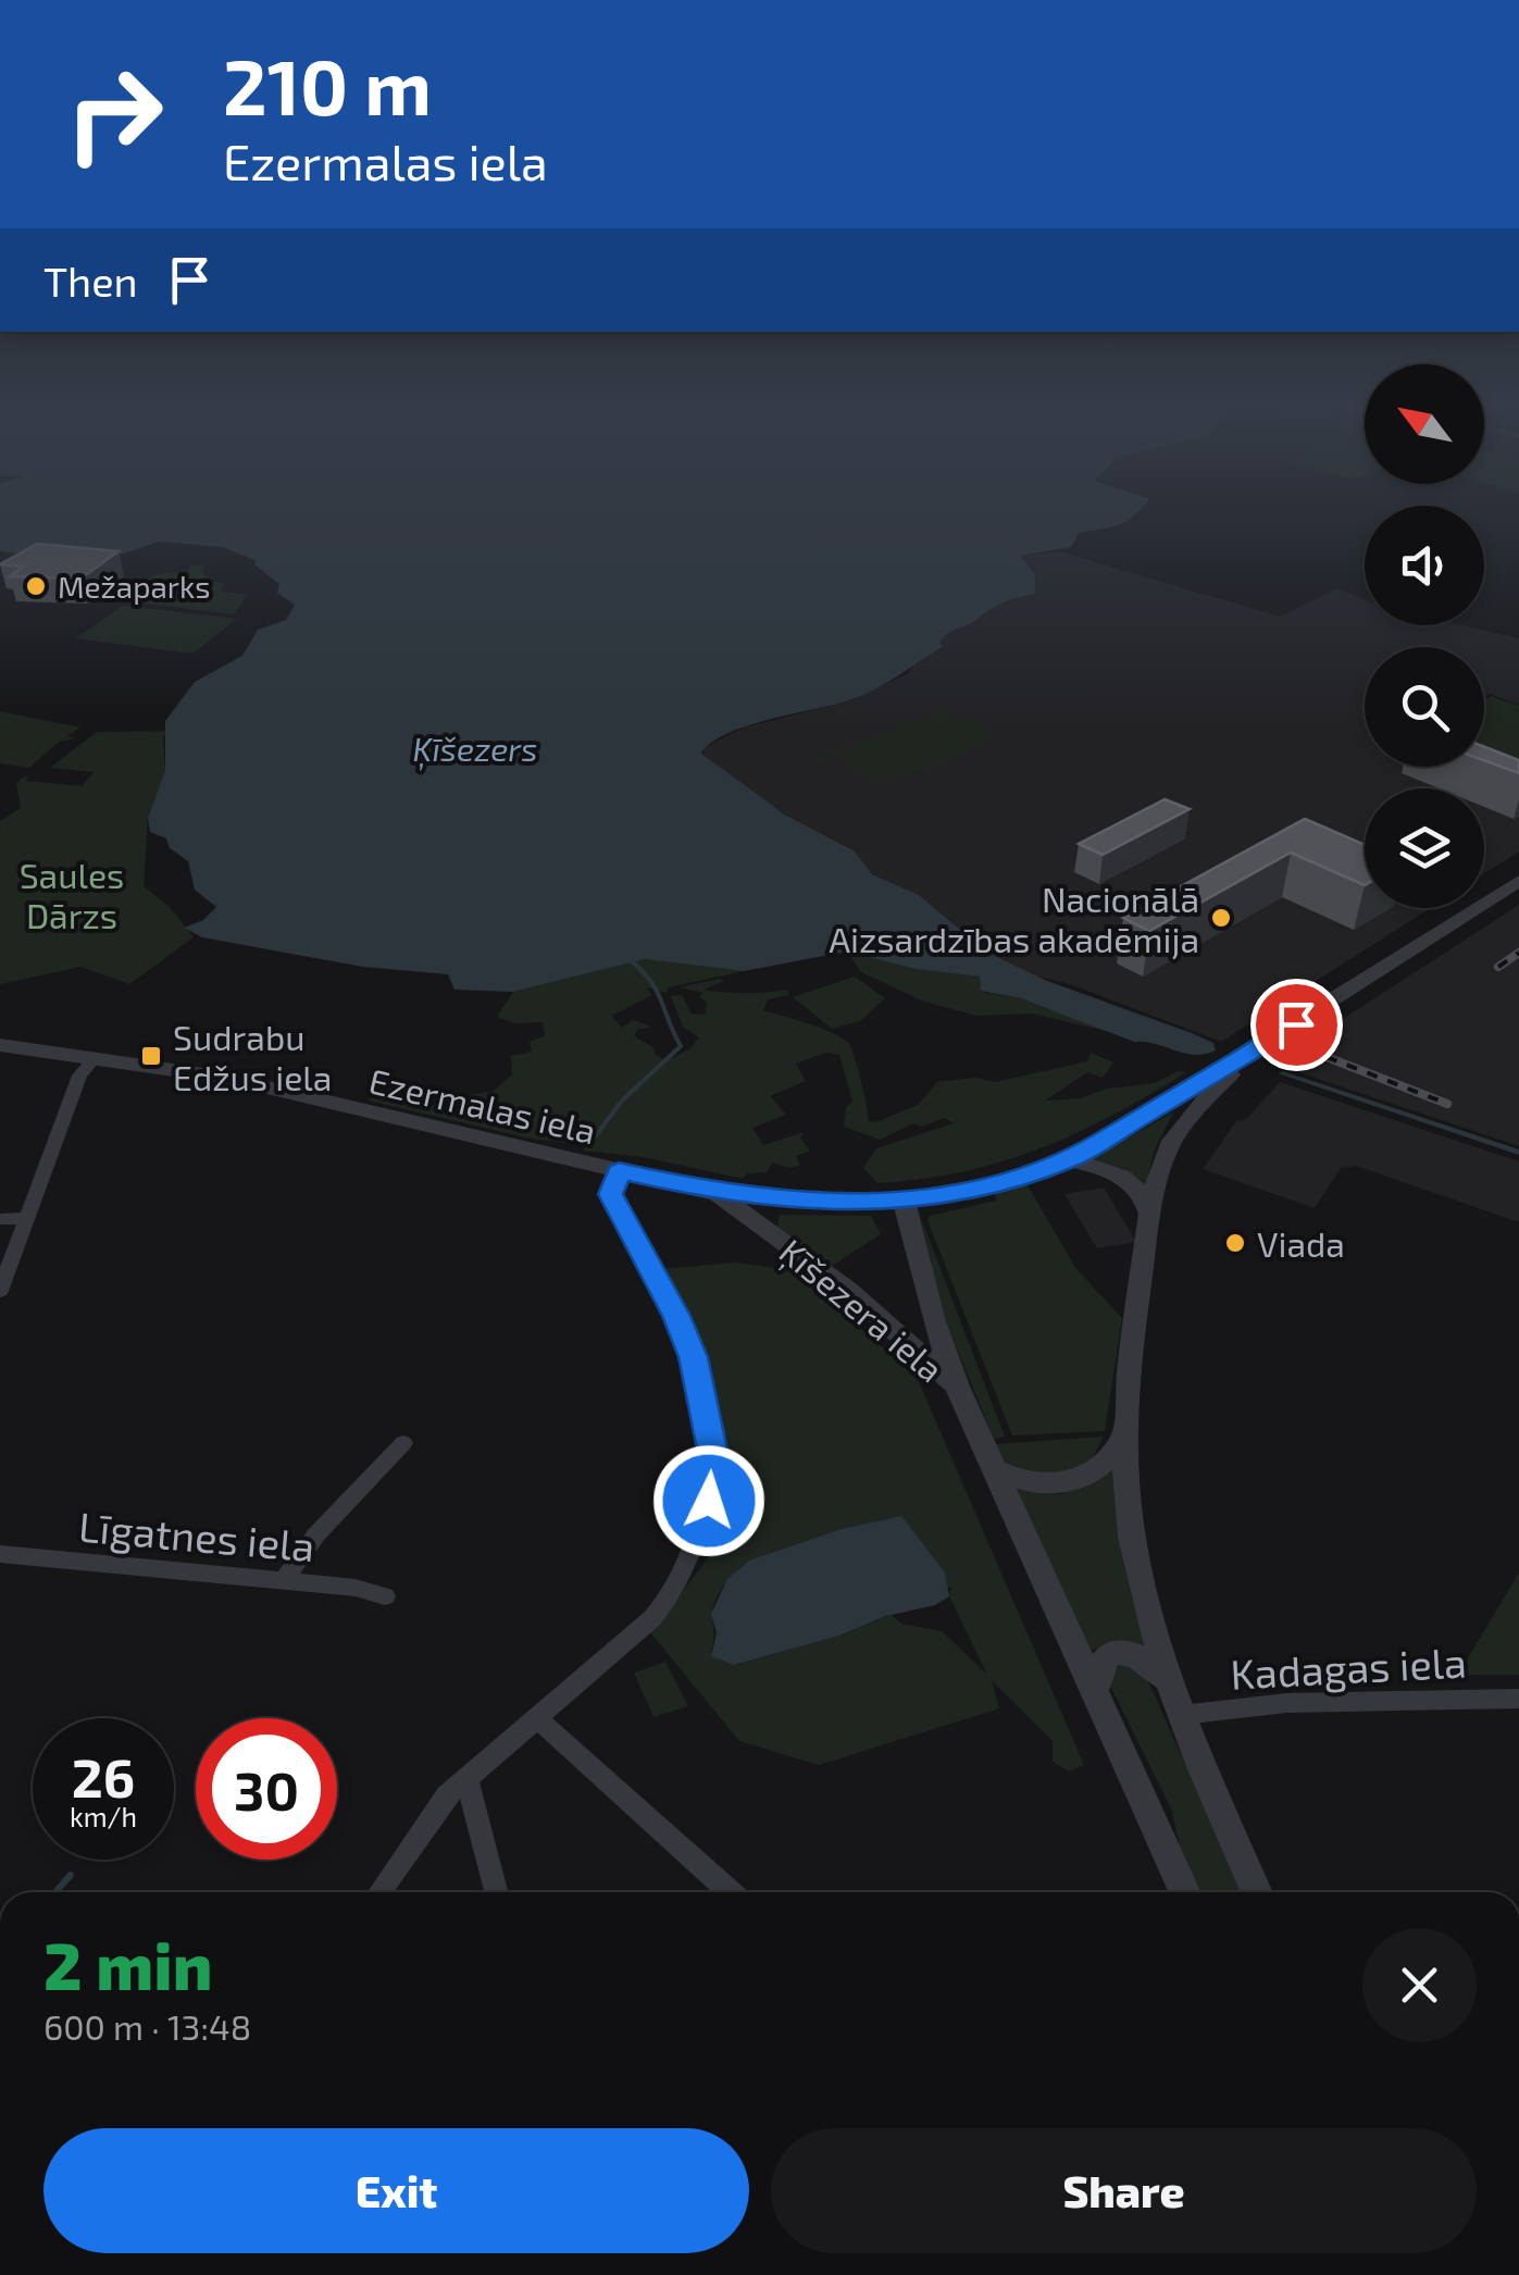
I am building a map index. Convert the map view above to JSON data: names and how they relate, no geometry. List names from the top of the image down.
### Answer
{
  "streets": {
    "street": [
      "Ezermalas iela",
      "Ķīšezera iela",
      "Līgatnes iela",
      "Kadagas iela"
    ]
  },
  "crossings": [
    ["Ezermalas iela", "Ķīšezera iela"]
  ],
  "water": ["Ķīšezers"],
  "parks": ["Saules Dārzs"],
  "places": {
    "other": ["Mežaparks", "Nacionālā Aizsardzības akadēmija", "Viada"],
    "transit": ["Sudrabu Edžus iela"]
  },
  "north": "top left",
  "page": {
    "turn": ["210 m", "Ezermalas iela"],
    "then": "Then",
    "speed": "26 km/h",
    "limit": "30",
    "heading": ["2 min", "600 m · 13:48"],
    "buttons": ["Exit", "Share"]
  }
}
